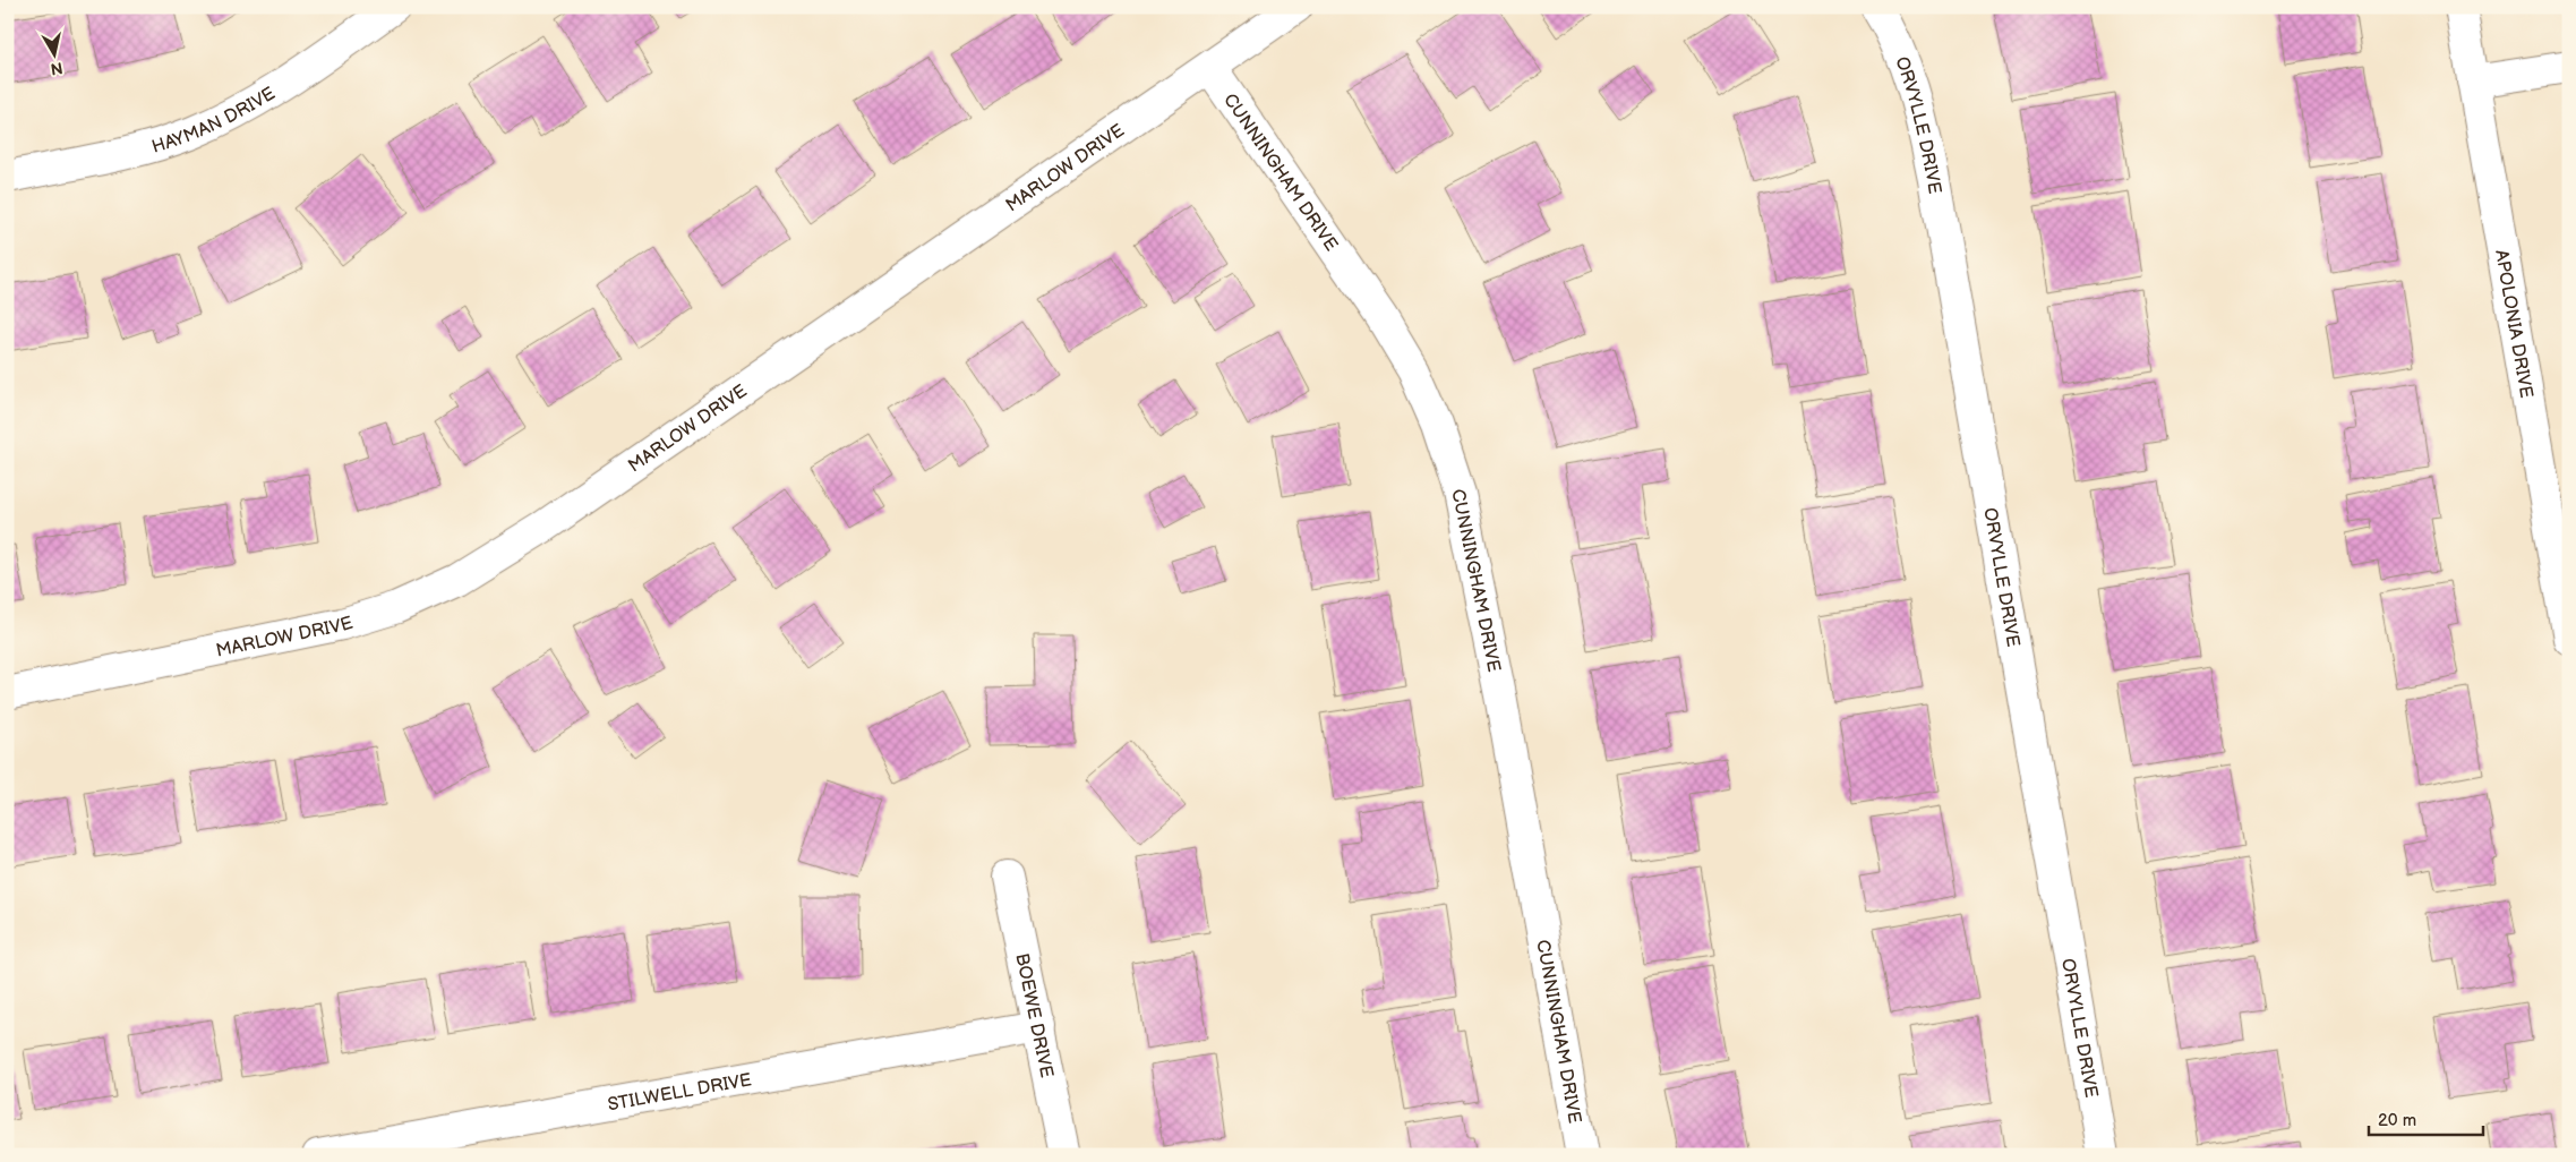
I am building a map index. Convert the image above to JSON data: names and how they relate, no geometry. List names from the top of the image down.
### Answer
{
  "streets": {
    "street": [
      "HAYMAN DRIVE",
      "ORVYLLE DRIVE",
      "MARLOW DRIVE",
      "CUNNINGHAM DRIVE",
      "APOLONIA DRIVE",
      "BOEWE DRIVE",
      "STILWELL DRIVE"
    ]
  },
  "crossings": [
    ["MARLOW DRIVE", "CUNNINGHAM DRIVE"],
    ["BOEWE DRIVE", "STILWELL DRIVE"]
  ],
  "scale_bar": "20 m",
  "north": "bottom"
}
